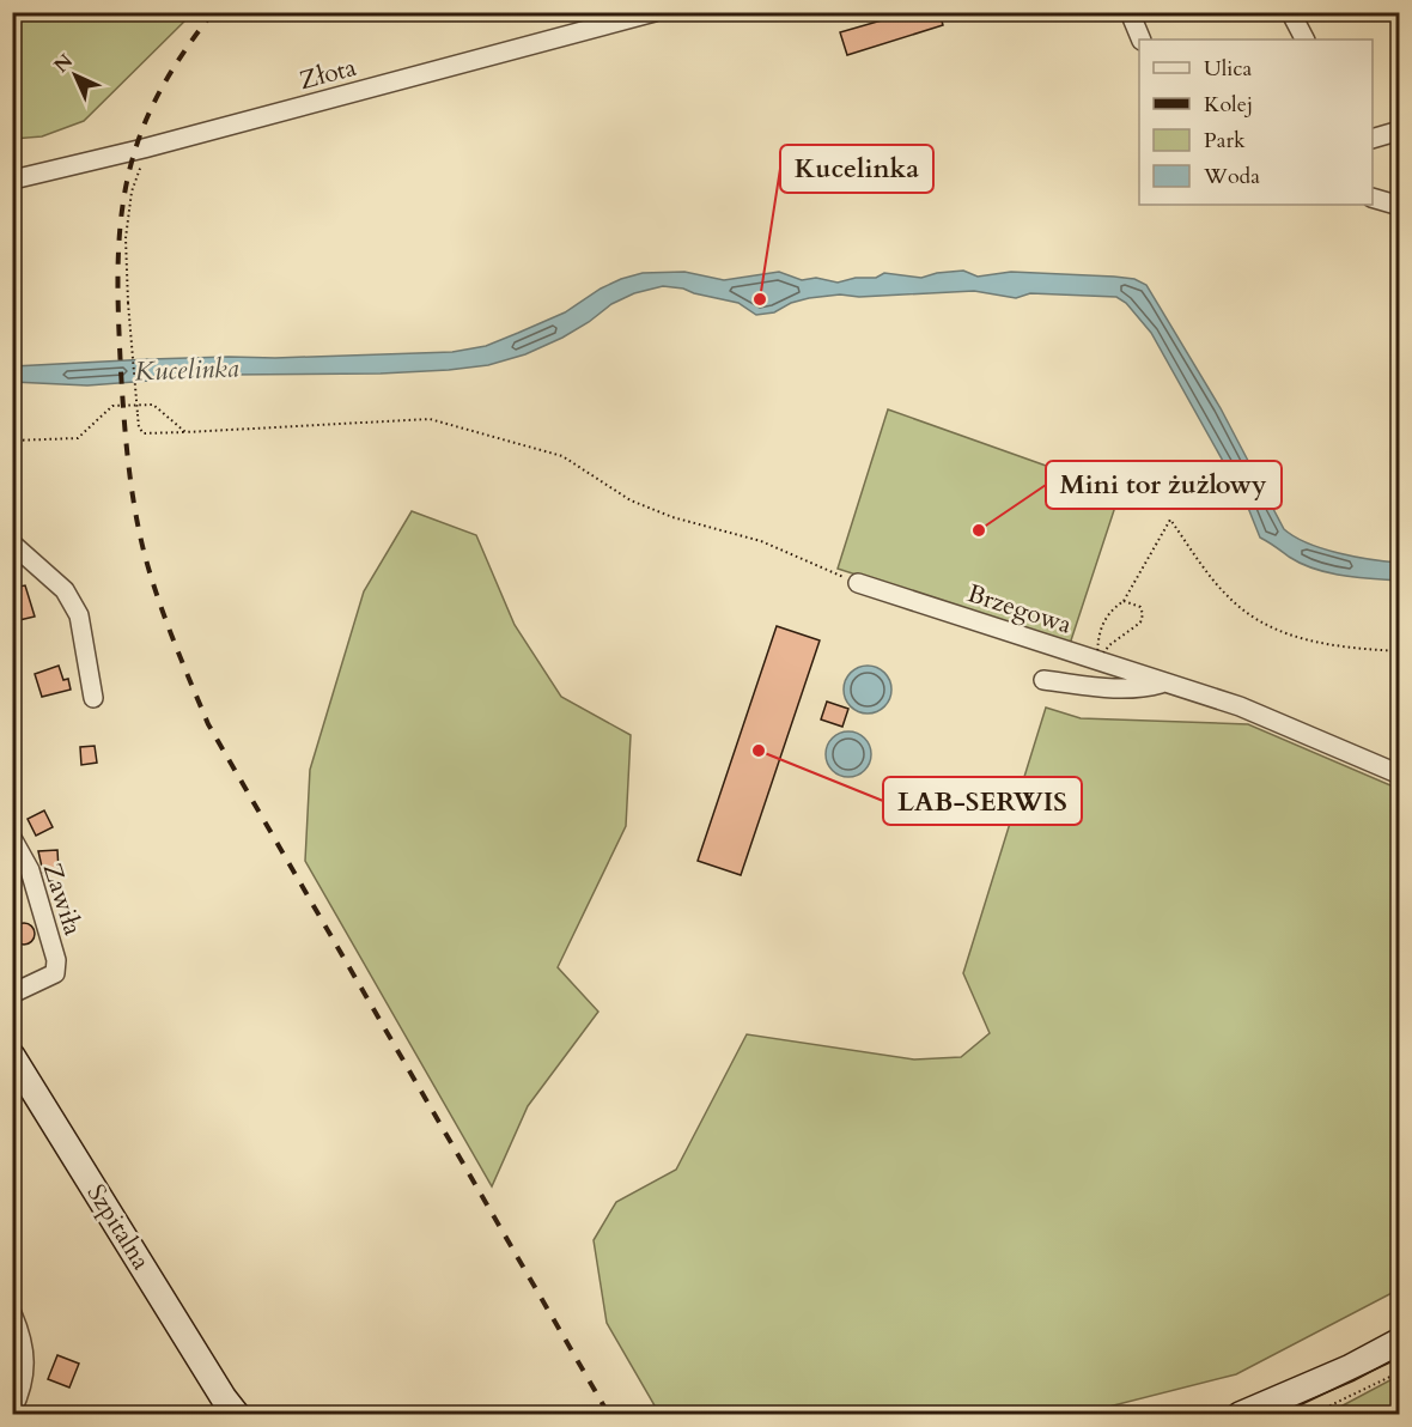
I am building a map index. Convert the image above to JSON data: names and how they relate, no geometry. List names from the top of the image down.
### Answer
{
  "streets": {
    "street": [
      "Złota",
      "Brzegowa",
      "Zawiła",
      "Szpitalna"
    ]
  },
  "water": ["Kucelinka"],
  "places": ["Kucelinka", "Mini tor żużlowy", "LAB-SERWIS"],
  "legend": [
    "Ulica",
    "Kolej",
    "Park",
    "Woda"
  ],
  "north": "top left"
}
